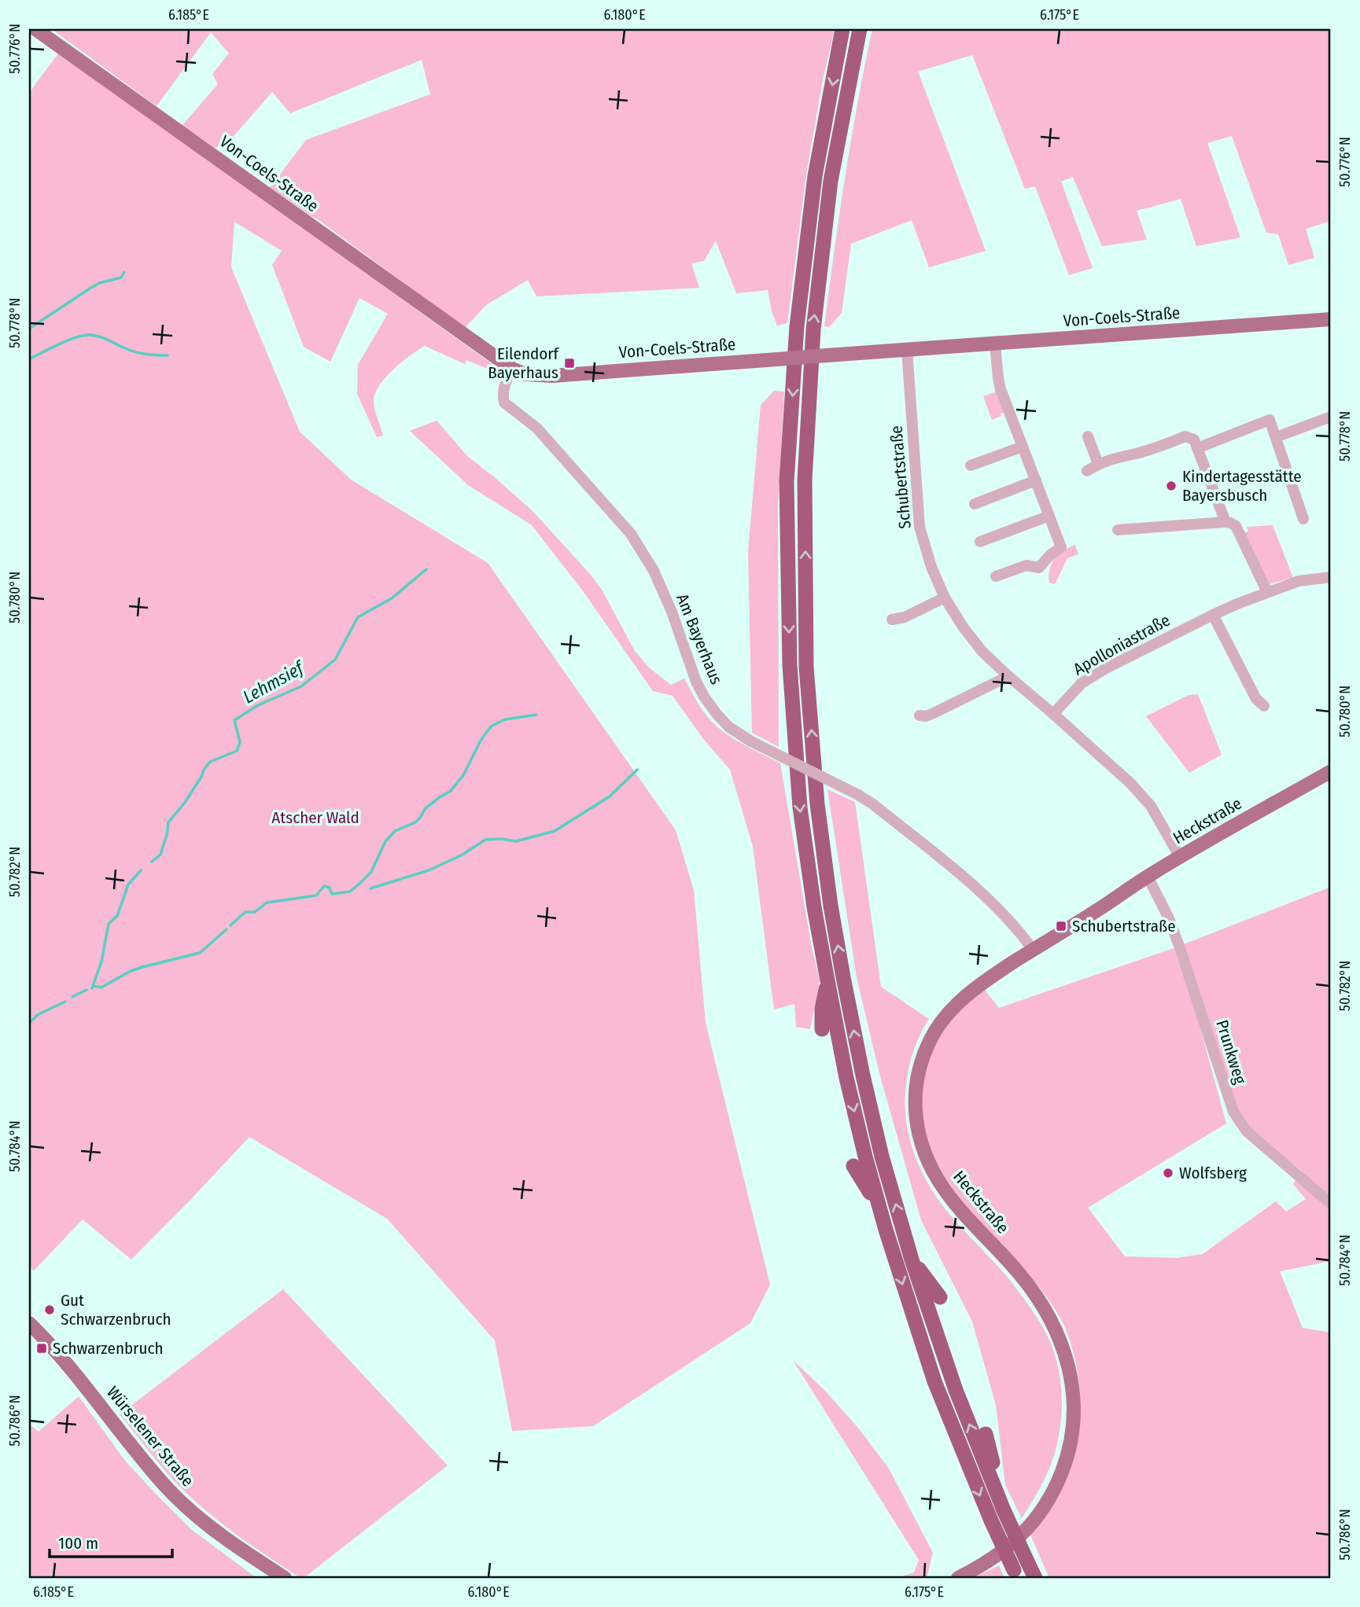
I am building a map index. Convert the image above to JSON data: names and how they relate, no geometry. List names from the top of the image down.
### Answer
{
  "streets": {
    "main road": ["Von-Coels-Straße", "Heckstraße", "Würselener Straße"],
    "street": [
      "Schubertstraße",
      "Am Bayerhaus",
      "Apolloniastraße",
      "Prunkweg"
    ]
  },
  "crossings": [
    ["Von-Coels-Straße", "Schubertstraße"],
    ["Von-Coels-Straße", "Am Bayerhaus"],
    ["Schubertstraße", "Apolloniastraße"],
    ["Schubertstraße", "Heckstraße"],
    ["Am Bayerhaus", "Heckstraße"],
    ["Heckstraße", "Prunkweg"]
  ],
  "water": ["Lehmsief"],
  "parks": ["Atscher Wald"],
  "places": {
    "transit": ["Eilendorf Bayerhaus", "Schubertstraße", "Schwarzenbruch"],
    "other": ["Kindertagesstätte Bayersbusch", "Wolfsberg", "Gut Schwarzenbruch"]
  },
  "scale_bar": "100 m",
  "coordinates": [
    "6.185°E",
    "6.180°E",
    "6.175°E",
    "50.776°N",
    "50.778°N",
    "50.780°N",
    "50.782°N",
    "50.784°N",
    "50.786°N"
  ]
}
